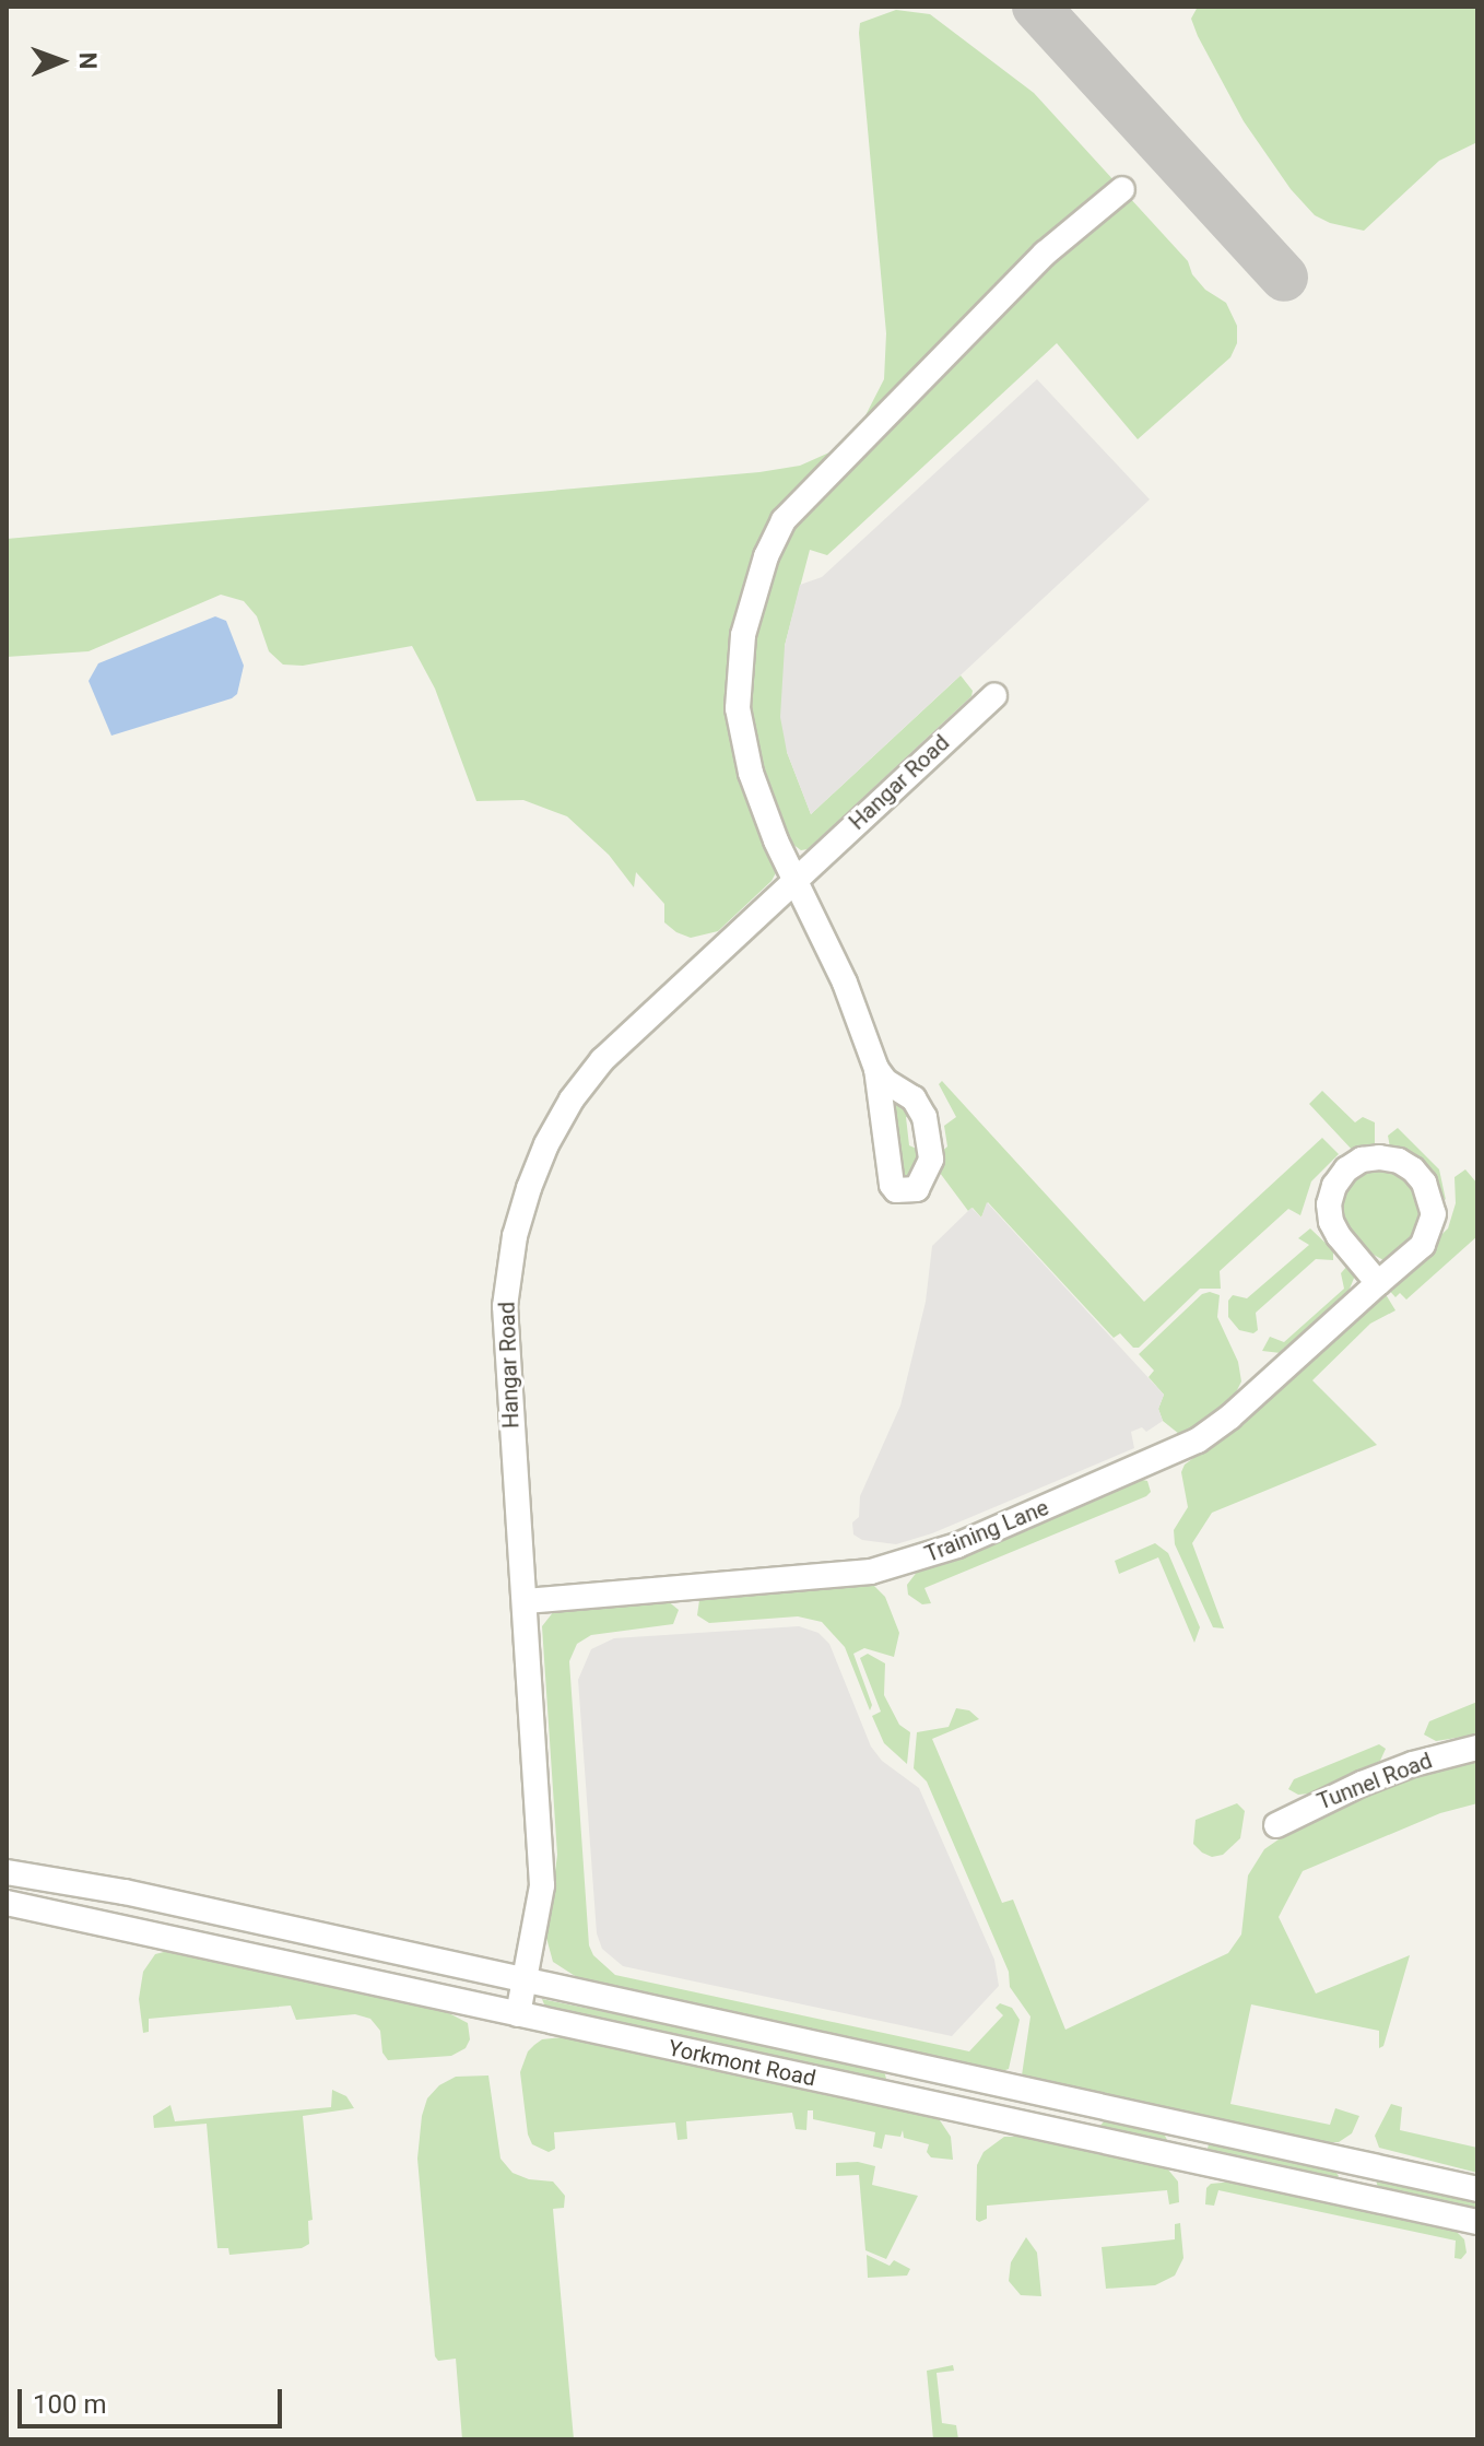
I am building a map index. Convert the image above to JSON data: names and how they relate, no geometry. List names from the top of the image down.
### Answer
{
  "streets": {
    "street": [
      "Hangar Road",
      "Training Lane",
      "Tunnel Road",
      "Yorkmont Road"
    ]
  },
  "crossings": [
    ["Hangar Road", "Training Lane"],
    ["Hangar Road", "Yorkmont Road"]
  ],
  "scale_bar": "100 m",
  "north": "right"
}
